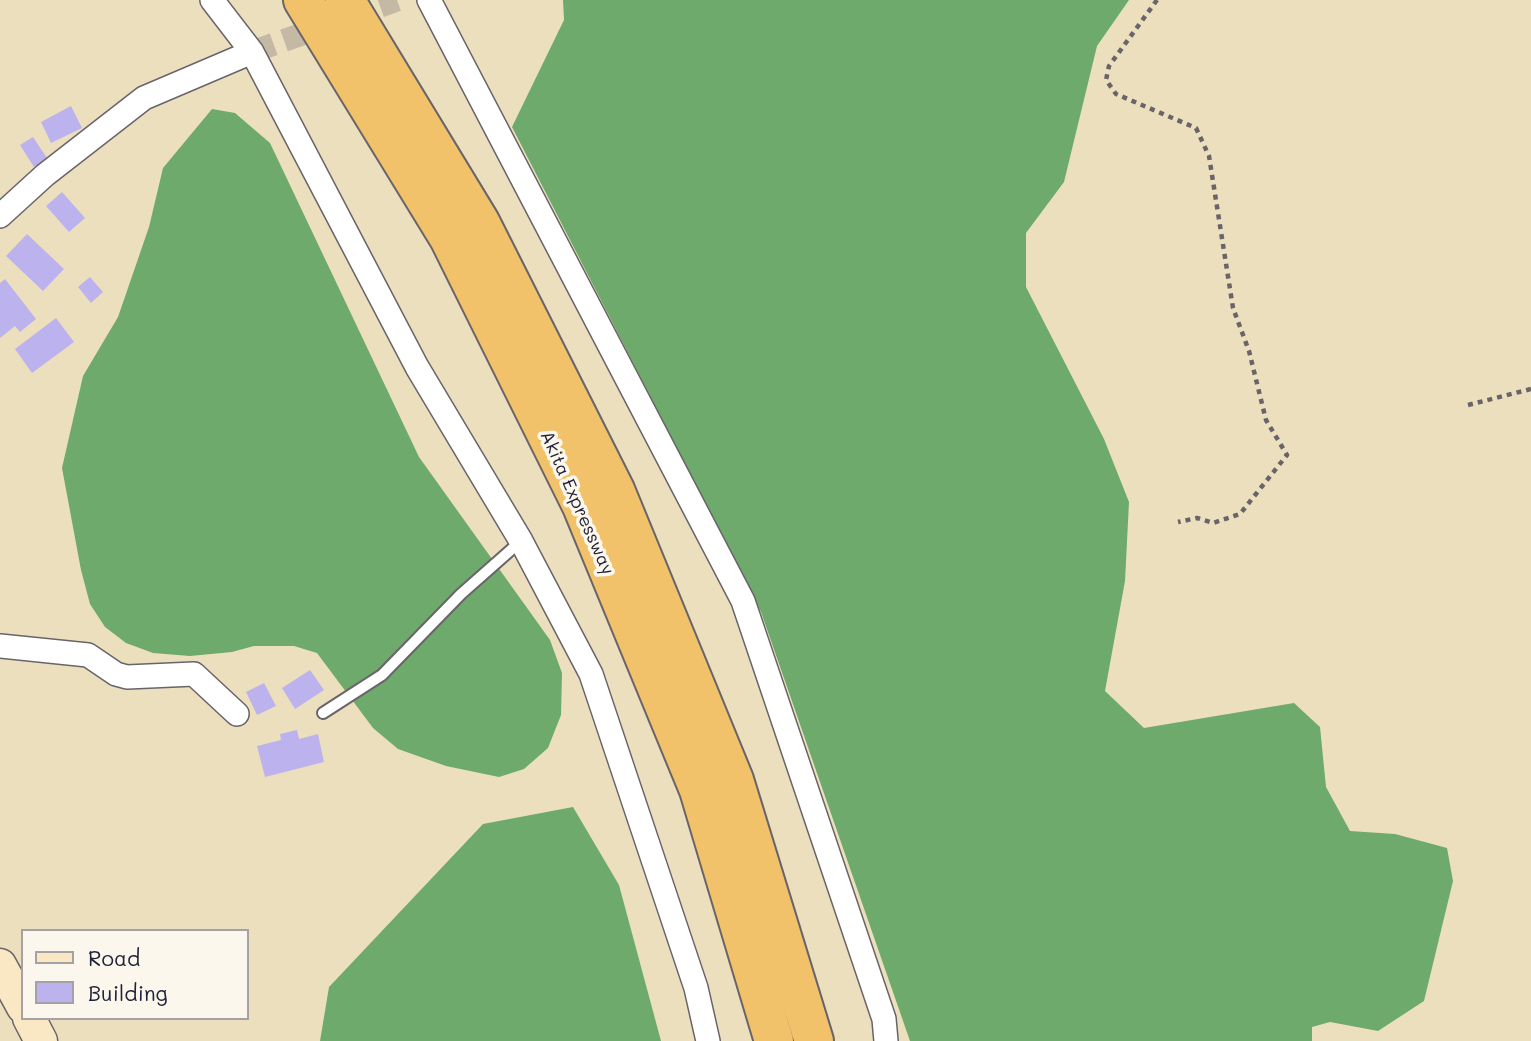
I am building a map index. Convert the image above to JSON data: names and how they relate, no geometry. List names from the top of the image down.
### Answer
{
  "streets": {
    "highway": ["Akita Expressway"]
  },
  "legend": ["Road", "Building"]
}
